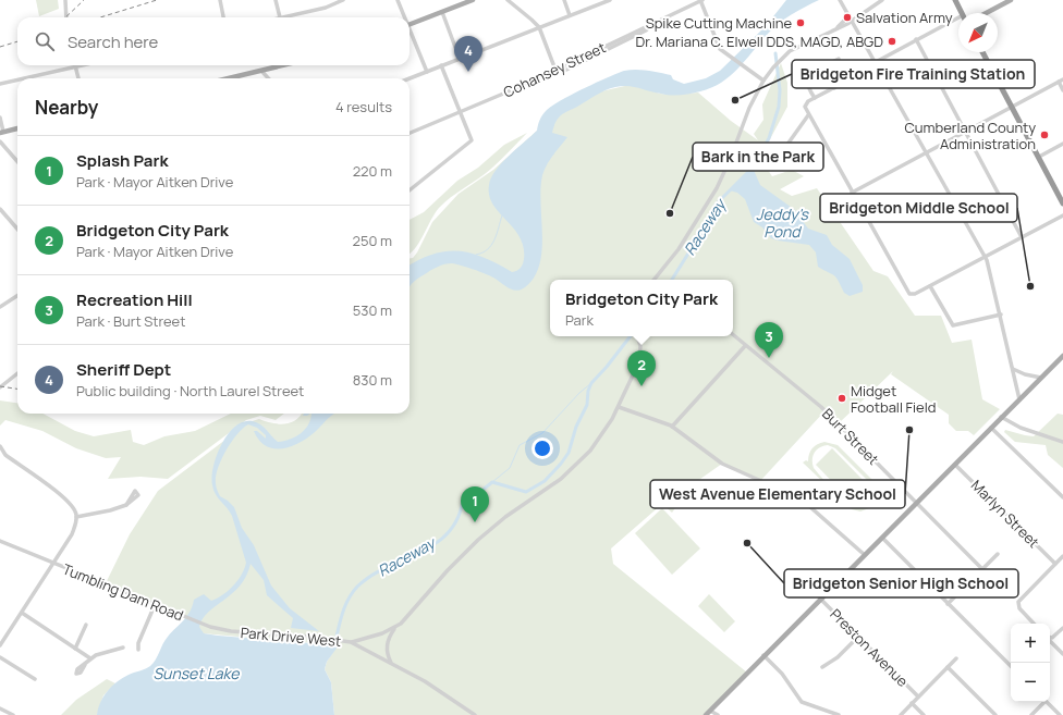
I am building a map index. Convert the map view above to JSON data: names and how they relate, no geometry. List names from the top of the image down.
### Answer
{
  "streets": {
    "street": [
      "Cohansey Street",
      "Burt Street",
      "Marlyn Street",
      "Tumbling Dam Road",
      "Park Drive West",
      "Preston Avenue"
    ]
  },
  "crossings": [
    ["Tumbling Dam Road", "Park Drive West"]
  ],
  "water": ["Jeddy's Pond", "Raceway", "Sunset Lake"],
  "places": [
    "Salvation Army",
    "Spike Cutting Machine",
    "Dr. Mariana C. Elwell DDS, MAGD, ABGD",
    "Bridgeton Fire Training Station",
    "Cumberland County Administration",
    "Bark in the Park",
    "Bridgeton Middle School",
    "Midget Football Field",
    "West Avenue Elementary School",
    "Bridgeton Senior High School"
  ],
  "north": "bottom left",
  "page": {
    "search": "Search here",
    "pins": [
      "4",
      "3",
      "2",
      "1"
    ],
    "heading": ["Nearby", "4 results"],
    "list": [
      {
        "mark": "1",
        "name": "Splash Park",
        "note": "Park · Mayor Aitken Drive",
        "value": "220 m"
      },
      {
        "mark": "2",
        "name": "Bridgeton City Park",
        "note": "Park · Mayor Aitken Drive",
        "value": "250 m"
      },
      {
        "mark": "3",
        "name": "Recreation Hill",
        "note": "Park · Burt Street",
        "value": "530 m"
      },
      {
        "mark": "4",
        "name": "Sheriff Dept",
        "note": "Public building · North Laurel Street",
        "value": "830 m"
      }
    ],
    "popup": ["Bridgeton City Park", "Park"],
    "map_buttons": ["+", "−"]
  }
}
